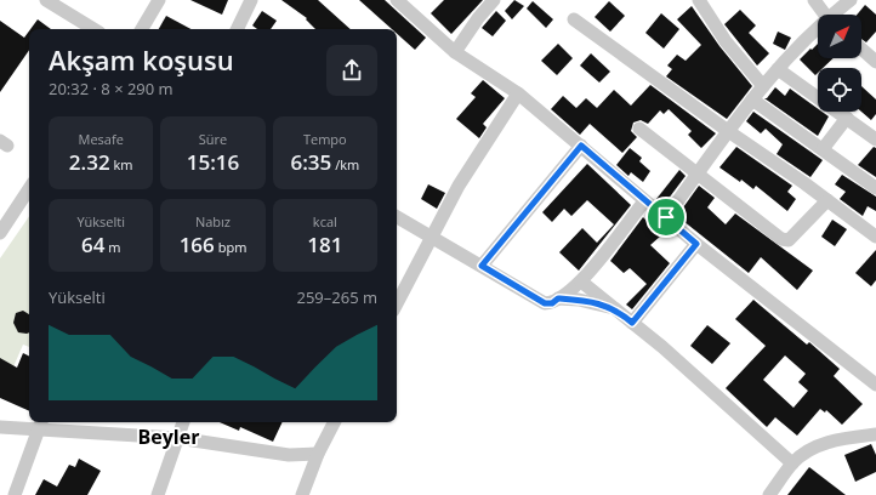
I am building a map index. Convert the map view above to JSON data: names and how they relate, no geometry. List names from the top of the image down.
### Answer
{
  "districts": ["Beyler"],
  "north": "top right",
  "page": {
    "heading": ["Akşam koşusu", "20:32 · 8 × 290 m"],
    "stats": [
      ["Mesafe", "2.32 km"],
      ["Süre", "15:16"],
      ["Tempo", "6:35 /km"],
      ["Yükselti", "64 m"],
      ["Nabız", "166 bpm"],
      ["kcal", "181"]
    ],
    "chart": ["Yükselti", "259–265 m"]
  }
}
